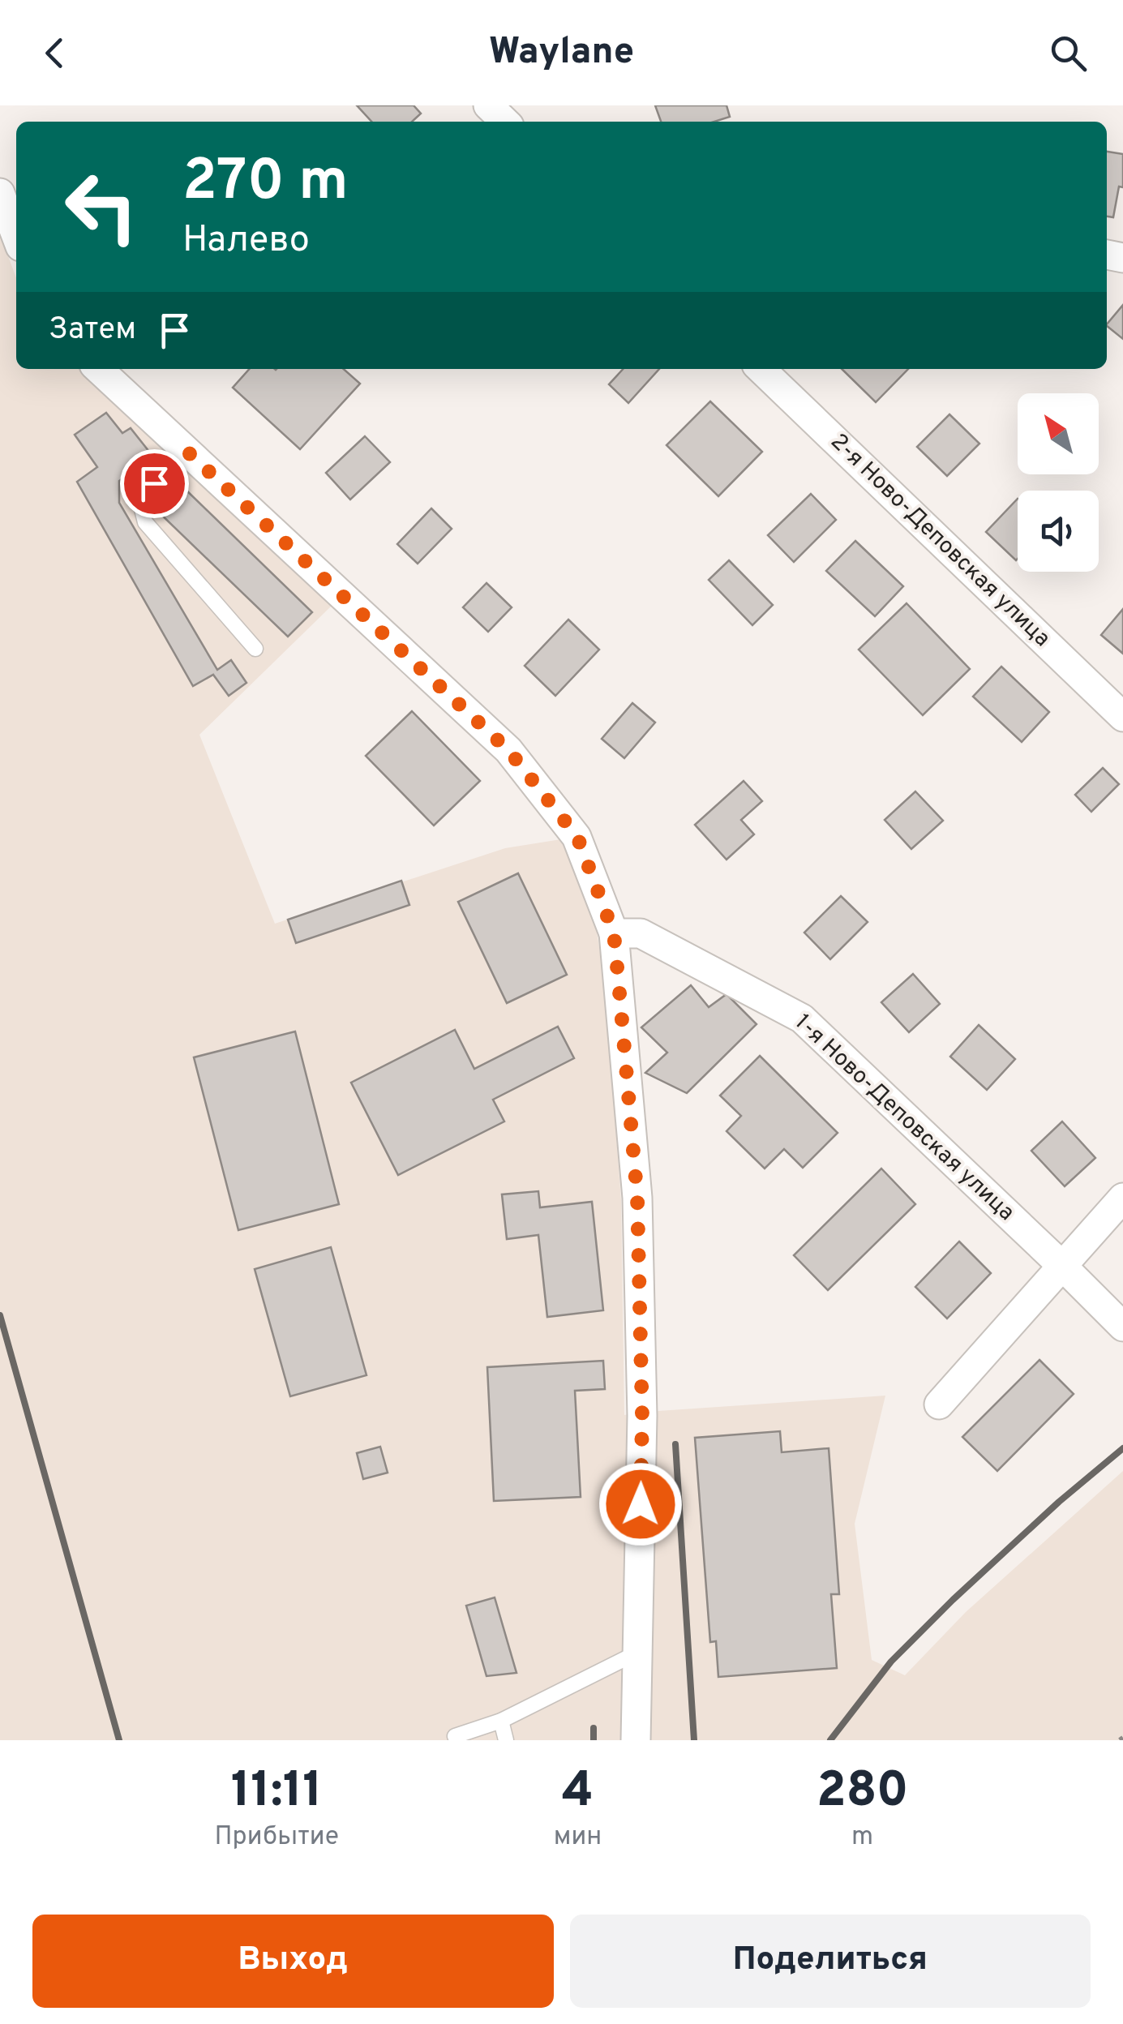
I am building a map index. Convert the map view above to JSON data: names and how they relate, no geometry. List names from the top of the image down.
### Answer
{
  "streets": {
    "street": ["2-я Ново-Деповская улица", "1-я Ново-Деповская улица"]
  },
  "north": "top left",
  "page": {
    "header": "Waylane",
    "turn": ["270 m", "Налево"],
    "then": "Затем",
    "eta": [
      "11:11",
      "Прибытие",
      "4",
      "мин",
      "280",
      "m"
    ],
    "buttons": ["Выход", "Поделиться"]
  }
}
